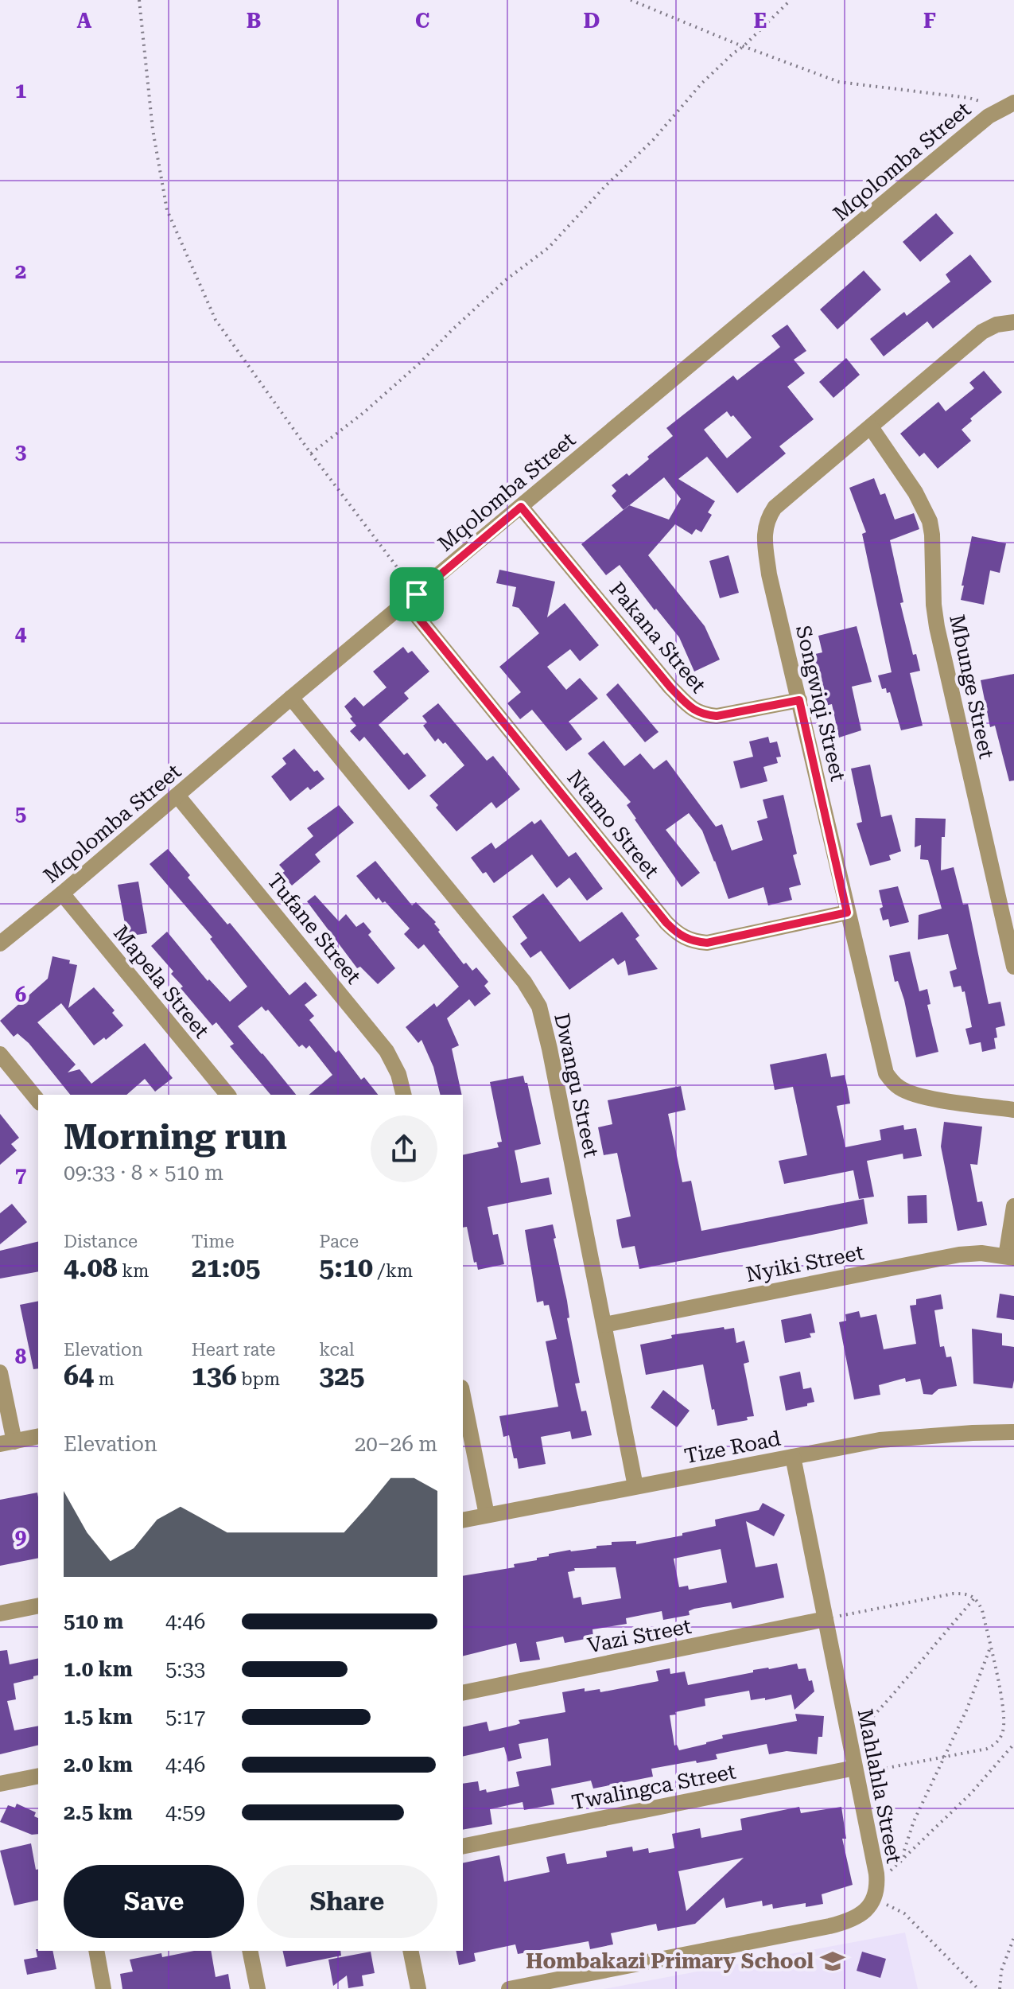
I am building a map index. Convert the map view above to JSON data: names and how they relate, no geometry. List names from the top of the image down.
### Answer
{
  "streets": {
    "street": [
      "Mqolomba Street",
      "Pakana Street",
      "Mbunge Street",
      "Songwiqi Street",
      "Ntamo Street",
      "Tufane Street",
      "Mapela Street",
      "Dwangu Street",
      "Nyiki Street",
      "Tize Road",
      "Vazi Street",
      "Mahlahla Street",
      "Twalingca Street"
    ]
  },
  "crossings": [
    ["Mqolomba Street", "Pakana Street"],
    ["Mqolomba Street", "Ntamo Street"],
    ["Mqolomba Street", "Tufane Street"],
    ["Mqolomba Street", "Mapela Street"],
    ["Mqolomba Street", "Dwangu Street"],
    ["Pakana Street", "Songwiqi Street"],
    ["Mbunge Street", "Songwiqi Street"],
    ["Songwiqi Street", "Ntamo Street"],
    ["Dwangu Street", "Nyiki Street"],
    ["Dwangu Street", "Tize Road"],
    ["Tize Road", "Mahlahla Street"],
    ["Vazi Street", "Mahlahla Street"],
    ["Mahlahla Street", "Twalingca Street"]
  ],
  "places": {
    "school or university": ["Hombakazi Primary School"]
  },
  "page": {
    "heading": ["Morning run", "09:33 · 8 × 510 m"],
    "stats": [
      ["Distance", "4.08 km"],
      ["Time", "21:05"],
      ["Pace", "5:10 /km"],
      ["Elevation", "64 m"],
      ["Heart rate", "136 bpm"],
      ["kcal", "325"]
    ],
    "chart": ["Elevation", "20–26 m"],
    "list": [
      {
        "name": "510 m",
        "note": "4:46"
      },
      {
        "name": "1.0 km",
        "note": "5:33"
      },
      {
        "name": "1.5 km",
        "note": "5:17"
      },
      {
        "name": "2.0 km",
        "note": "4:46"
      },
      {
        "name": "2.5 km",
        "note": "4:59"
      }
    ],
    "buttons": ["Save", "Share"]
  },
  "grid": {
    "columns": [
      "A",
      "B",
      "C",
      "D",
      "E",
      "F"
    ],
    "rows": [
      "1",
      "2",
      "3",
      "4",
      "5",
      "6",
      "7",
      "8",
      "9"
    ]
  }
}
